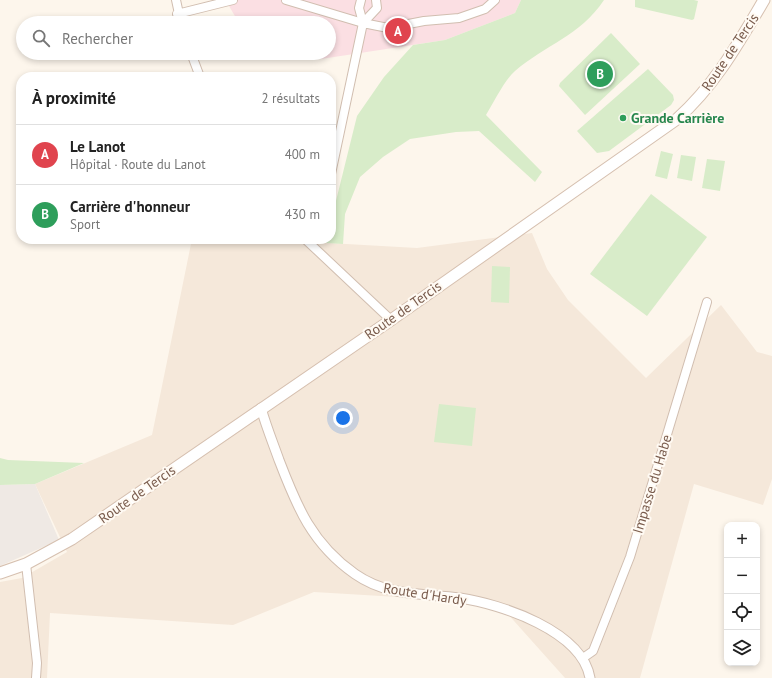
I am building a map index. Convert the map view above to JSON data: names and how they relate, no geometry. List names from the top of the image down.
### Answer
{
  "streets": {
    "main road": ["Route de Tercis"],
    "street": ["Impasse du Habe", "Route d'Hardy"]
  },
  "crossings": [
    ["Route de Tercis", "Route d'Hardy"],
    ["Impasse du Habe", "Route d'Hardy"]
  ],
  "places": ["Grande Carrière"],
  "page": {
    "pins": ["A", "B"],
    "search": "Rechercher",
    "heading": ["À proximité", "2 résultats"],
    "list": [
      {
        "mark": "A",
        "name": "Le Lanot",
        "note": "Hôpital · Route du Lanot",
        "value": "400 m"
      },
      {
        "mark": "B",
        "name": "Carrière d'honneur",
        "note": "Sport",
        "value": "430 m"
      }
    ],
    "map_buttons": ["+", "−"]
  }
}
